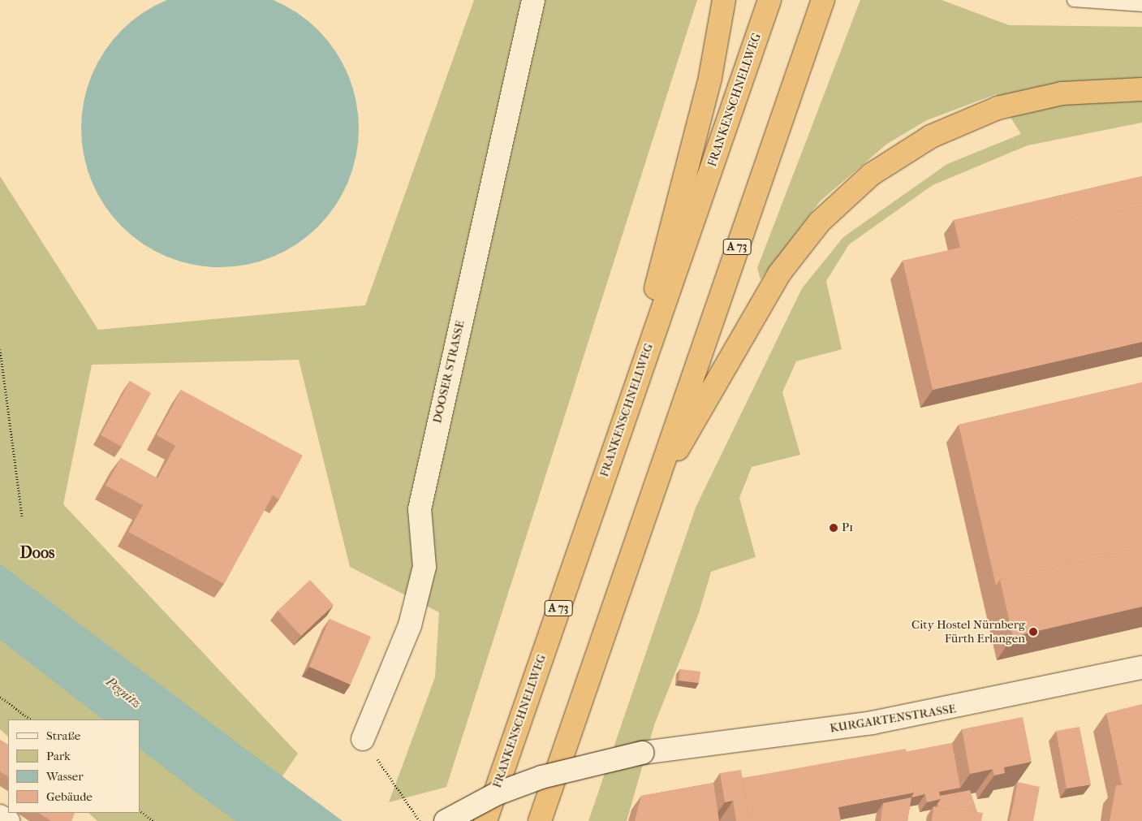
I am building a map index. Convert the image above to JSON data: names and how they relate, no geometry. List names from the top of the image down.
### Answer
{
  "streets": {
    "highway": ["FRANKENSCHNELLWEG", "A 73"],
    "street": ["DOOSER STRASSE", "KURGARTENSTRASSE"]
  },
  "districts": ["Doos"],
  "water": ["Pegnitz"],
  "places": ["P1", "City Hostel Nürnberg Fürth Erlangen"],
  "legend": [
    "Straße",
    "Park",
    "Wasser",
    "Gebäude"
  ]
}
